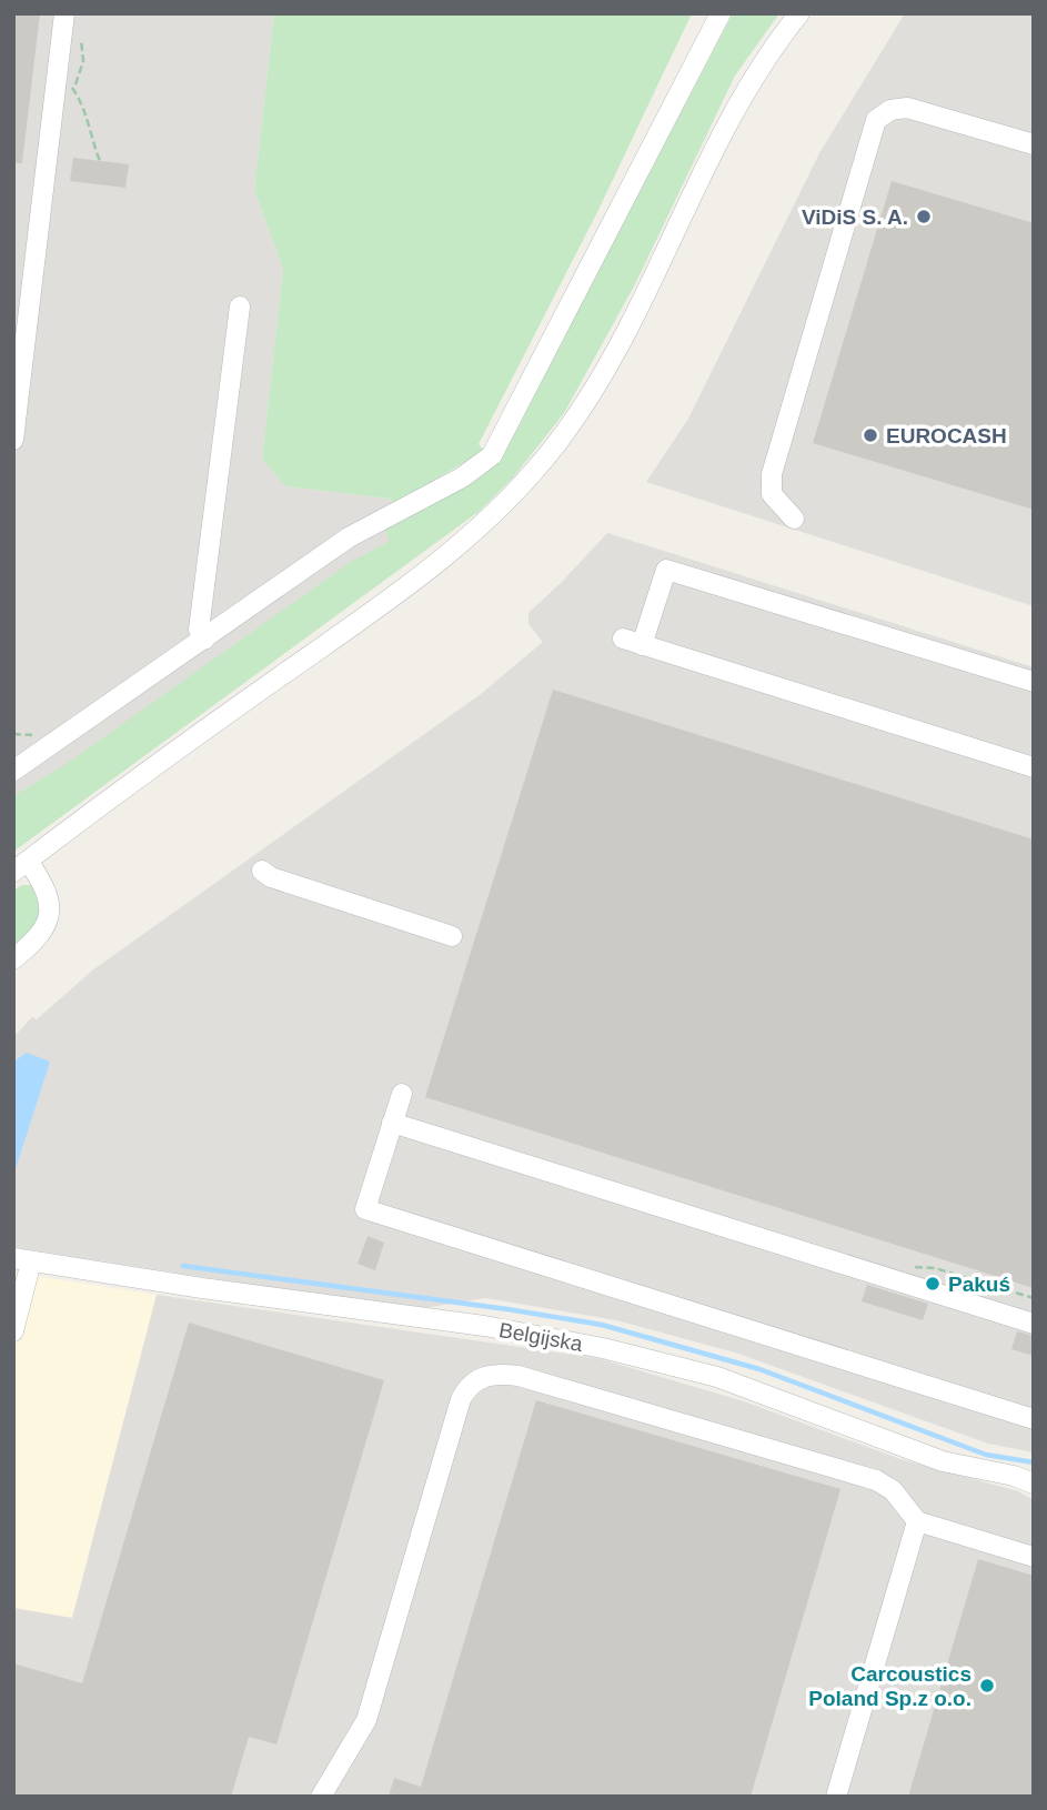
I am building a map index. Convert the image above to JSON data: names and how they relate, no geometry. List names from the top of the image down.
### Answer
{
  "streets": {
    "street": ["Belgijska"]
  },
  "places": [
    "ViDiS S. A.",
    "EUROCASH",
    "Pakuś",
    "Carcoustics Poland Sp.z o.o."
  ]
}
